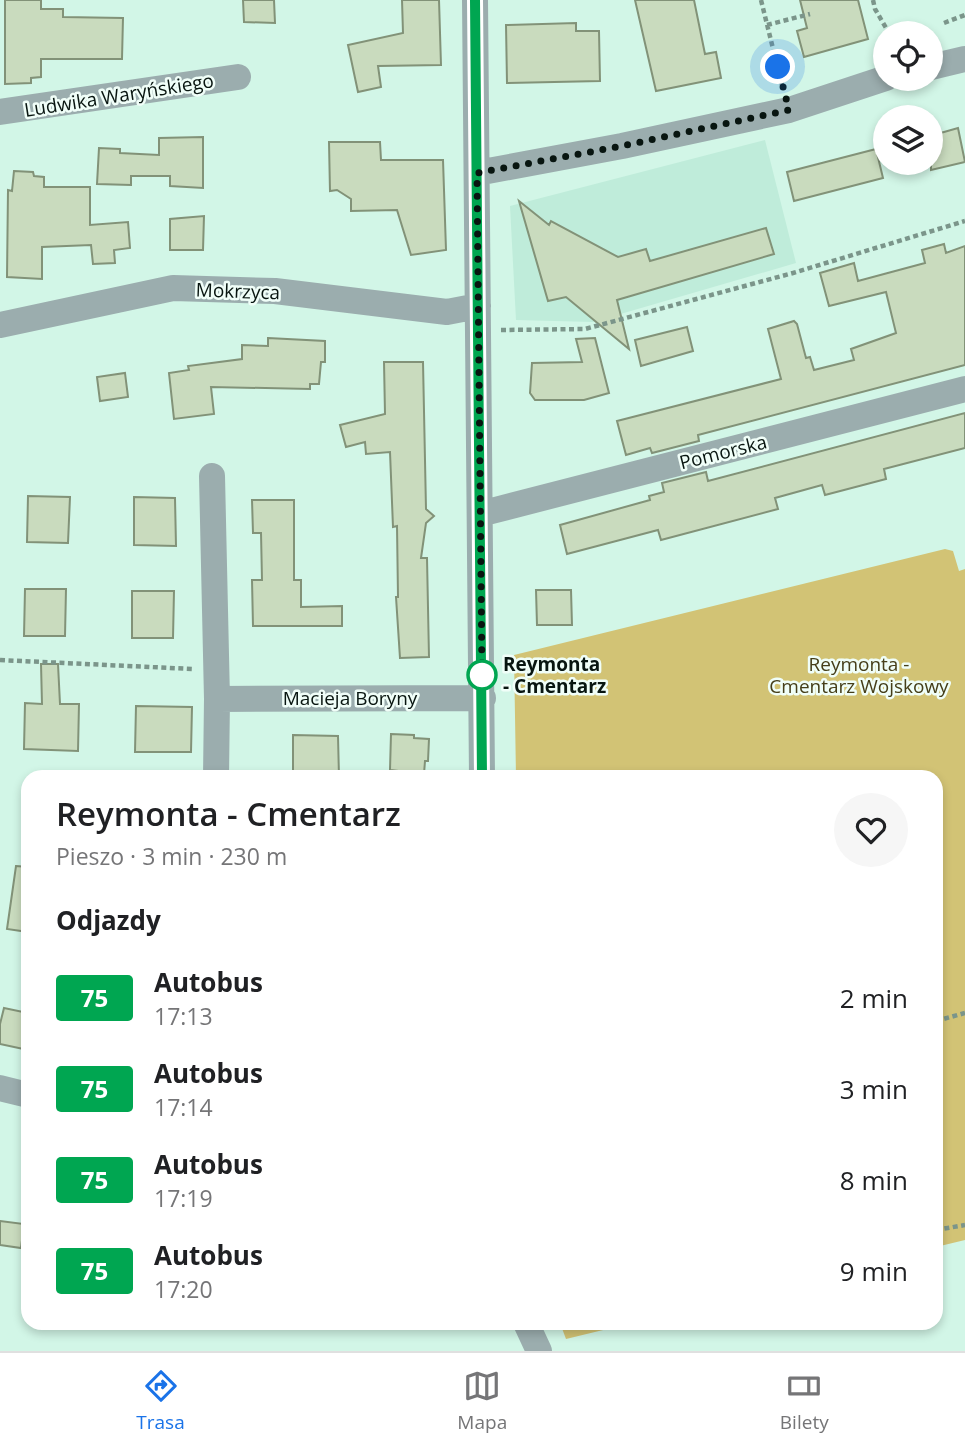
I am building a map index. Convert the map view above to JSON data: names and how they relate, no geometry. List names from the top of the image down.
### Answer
{
  "streets": {
    "street": [
      "Ludwika Waryńskiego",
      "Mokrzyca",
      "Pomorska",
      "Macieja Boryny"
    ]
  },
  "parks": ["Reymonta - Cmentarz Wojskowy"],
  "places": ["Reymonta - Cmentarz"],
  "lines": ["bus line 75"],
  "page": {
    "heading": [
      ["Reymonta - Cmentarz", "Pieszo · 3 min · 230 m"],
      "Odjazdy"
    ],
    "list": [
      {
        "mark": "75",
        "name": "Autobus",
        "note": "17:13",
        "value": "2 min"
      },
      {
        "mark": "75",
        "name": "Autobus",
        "note": "17:14",
        "value": "3 min"
      },
      {
        "mark": "75",
        "name": "Autobus",
        "note": "17:19",
        "value": "8 min"
      },
      {
        "mark": "75",
        "name": "Autobus",
        "note": "17:20",
        "value": "9 min"
      }
    ],
    "tabs": ["Trasa", "Mapa", "Bilety"]
  }
}
